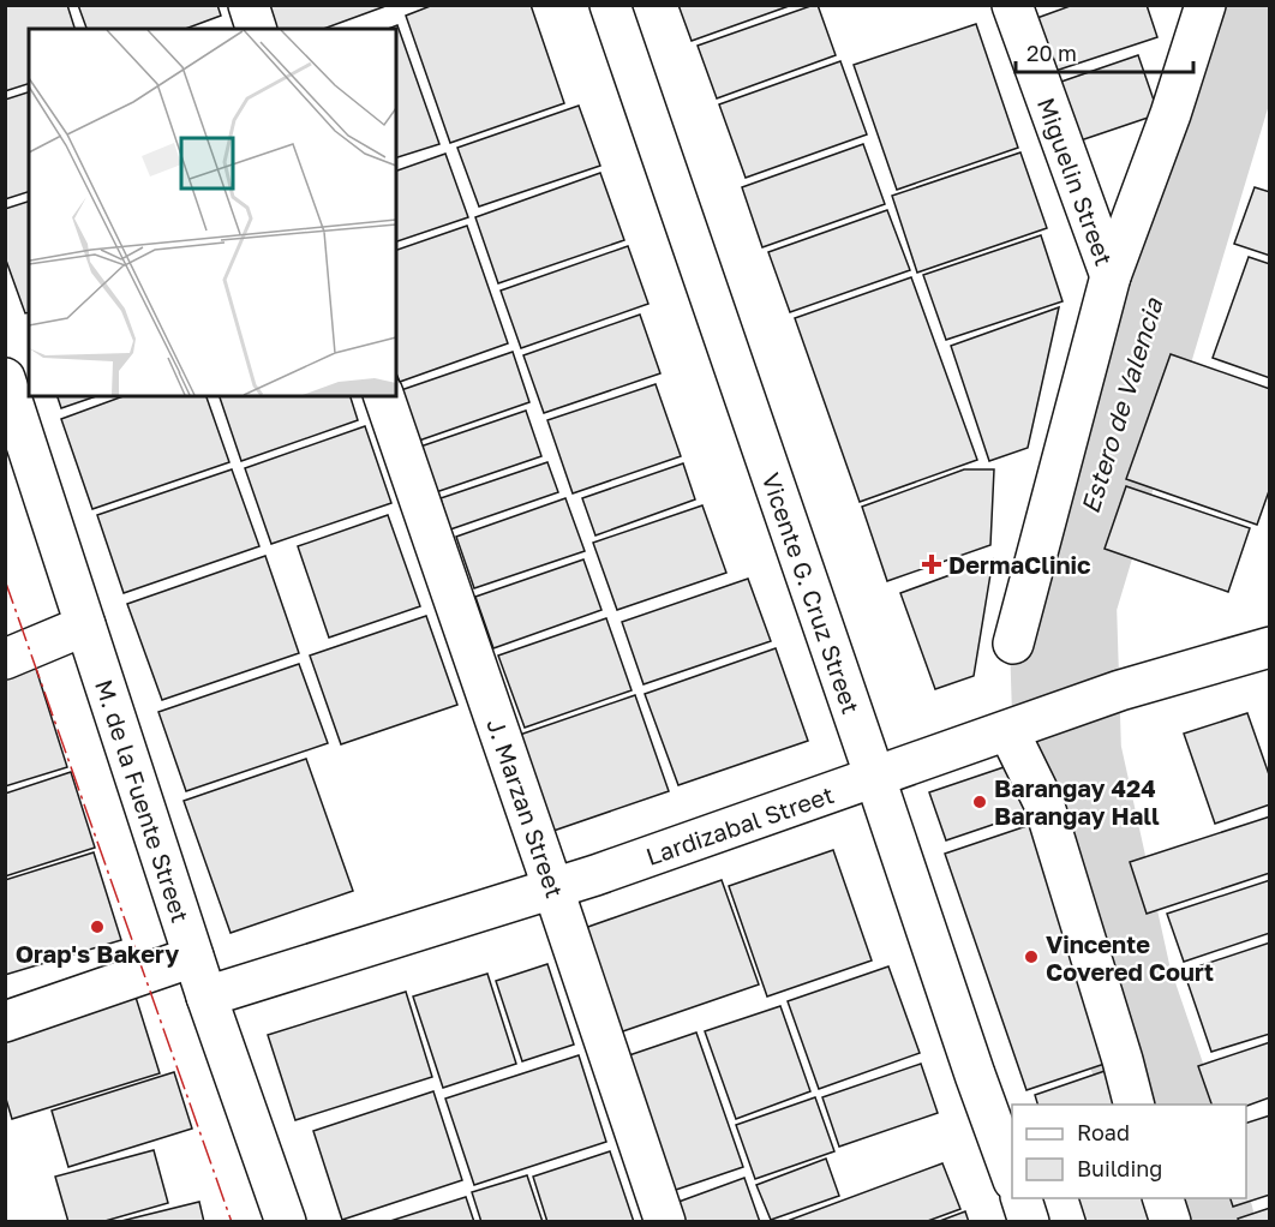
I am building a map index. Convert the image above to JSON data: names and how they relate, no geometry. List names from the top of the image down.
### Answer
{
  "streets": {
    "street": [
      "Miguelin Street",
      "Vicente G. Cruz Street",
      "M. de la Fuente Street",
      "J. Marzan Street",
      "Lardizabal Street"
    ]
  },
  "crossings": [
    ["Vicente G. Cruz Street", "Lardizabal Street"],
    ["M. de la Fuente Street", "Lardizabal Street"],
    ["J. Marzan Street", "Lardizabal Street"]
  ],
  "water": ["Estero de Valencia"],
  "places": {
    "health": ["DermaClinic"],
    "other": ["Barangay 424 Barangay Hall", "Orap's Bakery", "Vincente Covered Court"]
  },
  "legend": ["Road", "Building"],
  "scale_bar": "20 m"
}
